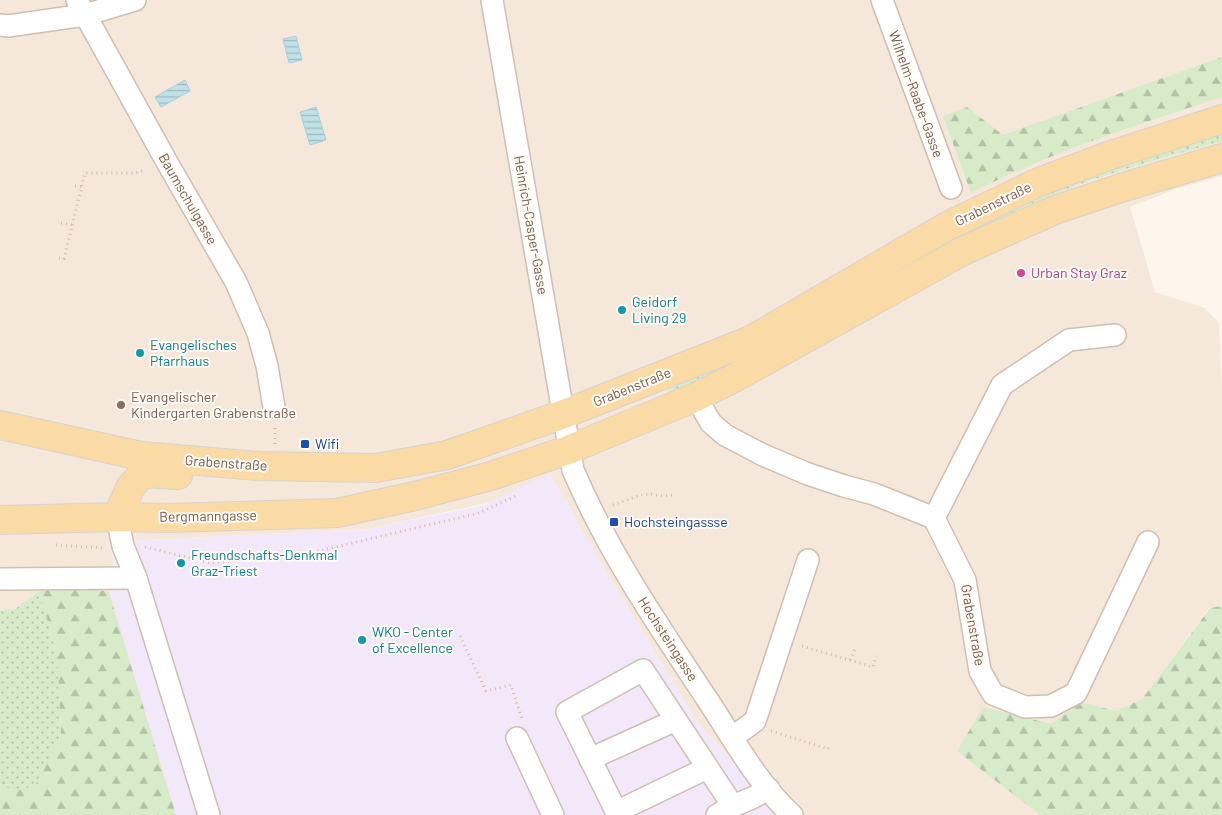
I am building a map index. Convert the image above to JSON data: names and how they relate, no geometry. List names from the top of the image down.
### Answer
{
  "streets": {
    "main road": ["Grabenstraße", "Bergmanngasse"],
    "street": [
      "Wilhelm-Raabe-Gasse",
      "Baumschulgasse",
      "Heinrich-Casper-Gasse",
      "Hochsteingasse"
    ]
  },
  "crossings": [
    ["Grabenstraße", "Heinrich-Casper-Gasse"],
    ["Heinrich-Casper-Gasse", "Bergmanngasse"],
    ["Heinrich-Casper-Gasse", "Hochsteingasse"],
    ["Bergmanngasse", "Hochsteingasse"]
  ],
  "places": {
    "other": [
      "Urban Stay Graz",
      "Geidorf Living 29",
      "Evangelisches Pfarrhaus",
      "Evangelischer Kindergarten Grabenstraße",
      "Freundschafts-Denkmal Graz-Triest",
      "WKO - Center of Excellence"
    ],
    "transit": ["Wifi", "Hochsteingassse"]
  }
}
